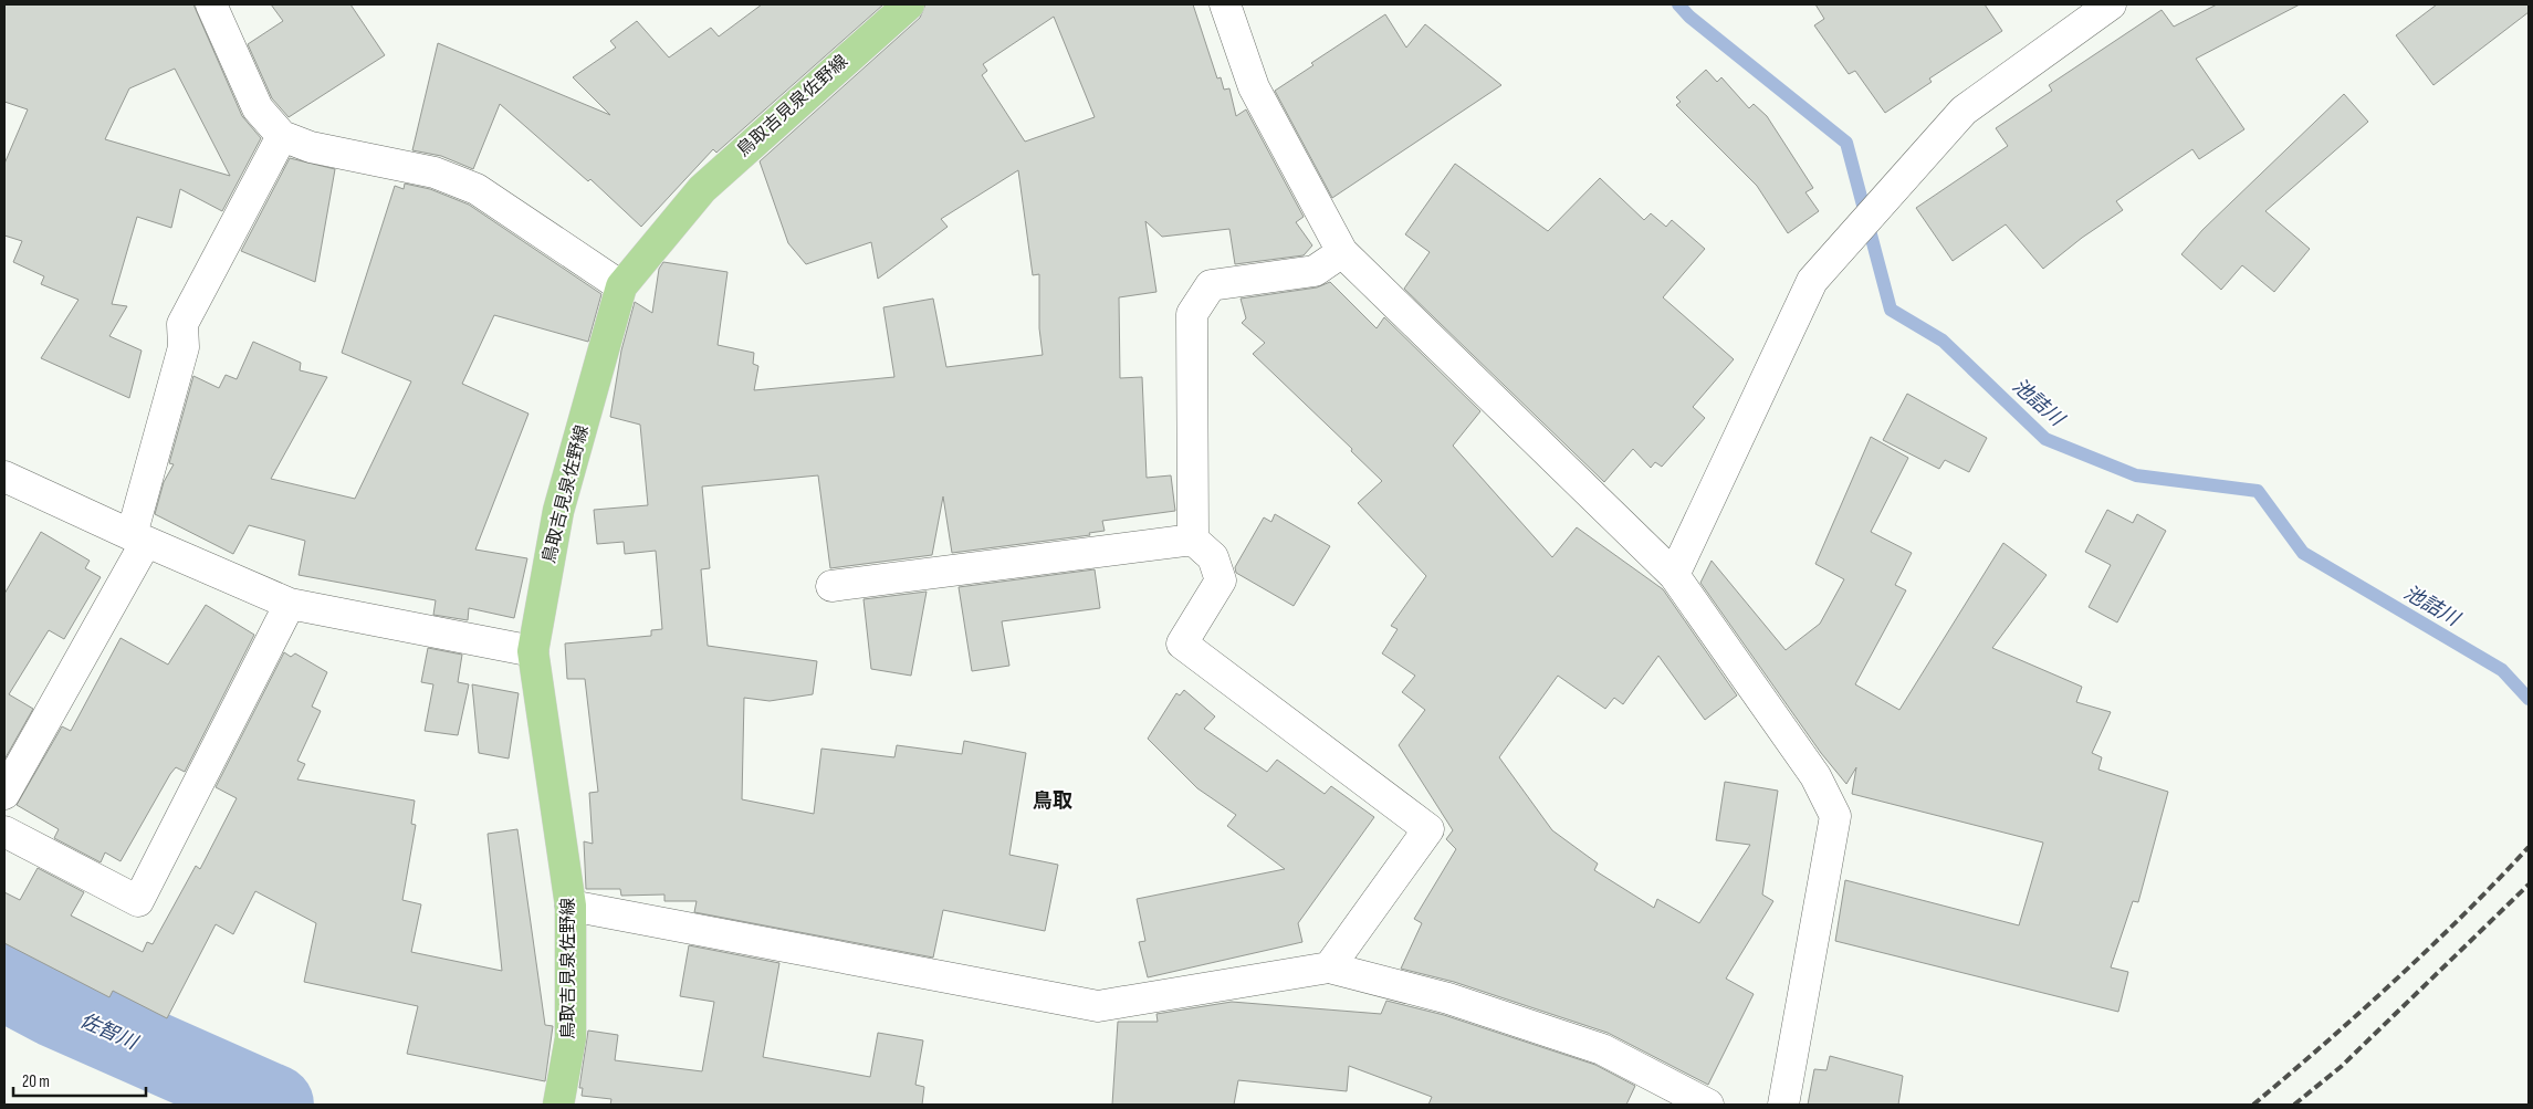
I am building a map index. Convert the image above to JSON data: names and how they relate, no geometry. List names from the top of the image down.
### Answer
{
  "streets": {
    "main road": ["鳥取吉見泉佐野線"]
  },
  "districts": ["鳥取"],
  "water": ["池詰川", "佐智川"],
  "scale_bar": "20 m"
}
